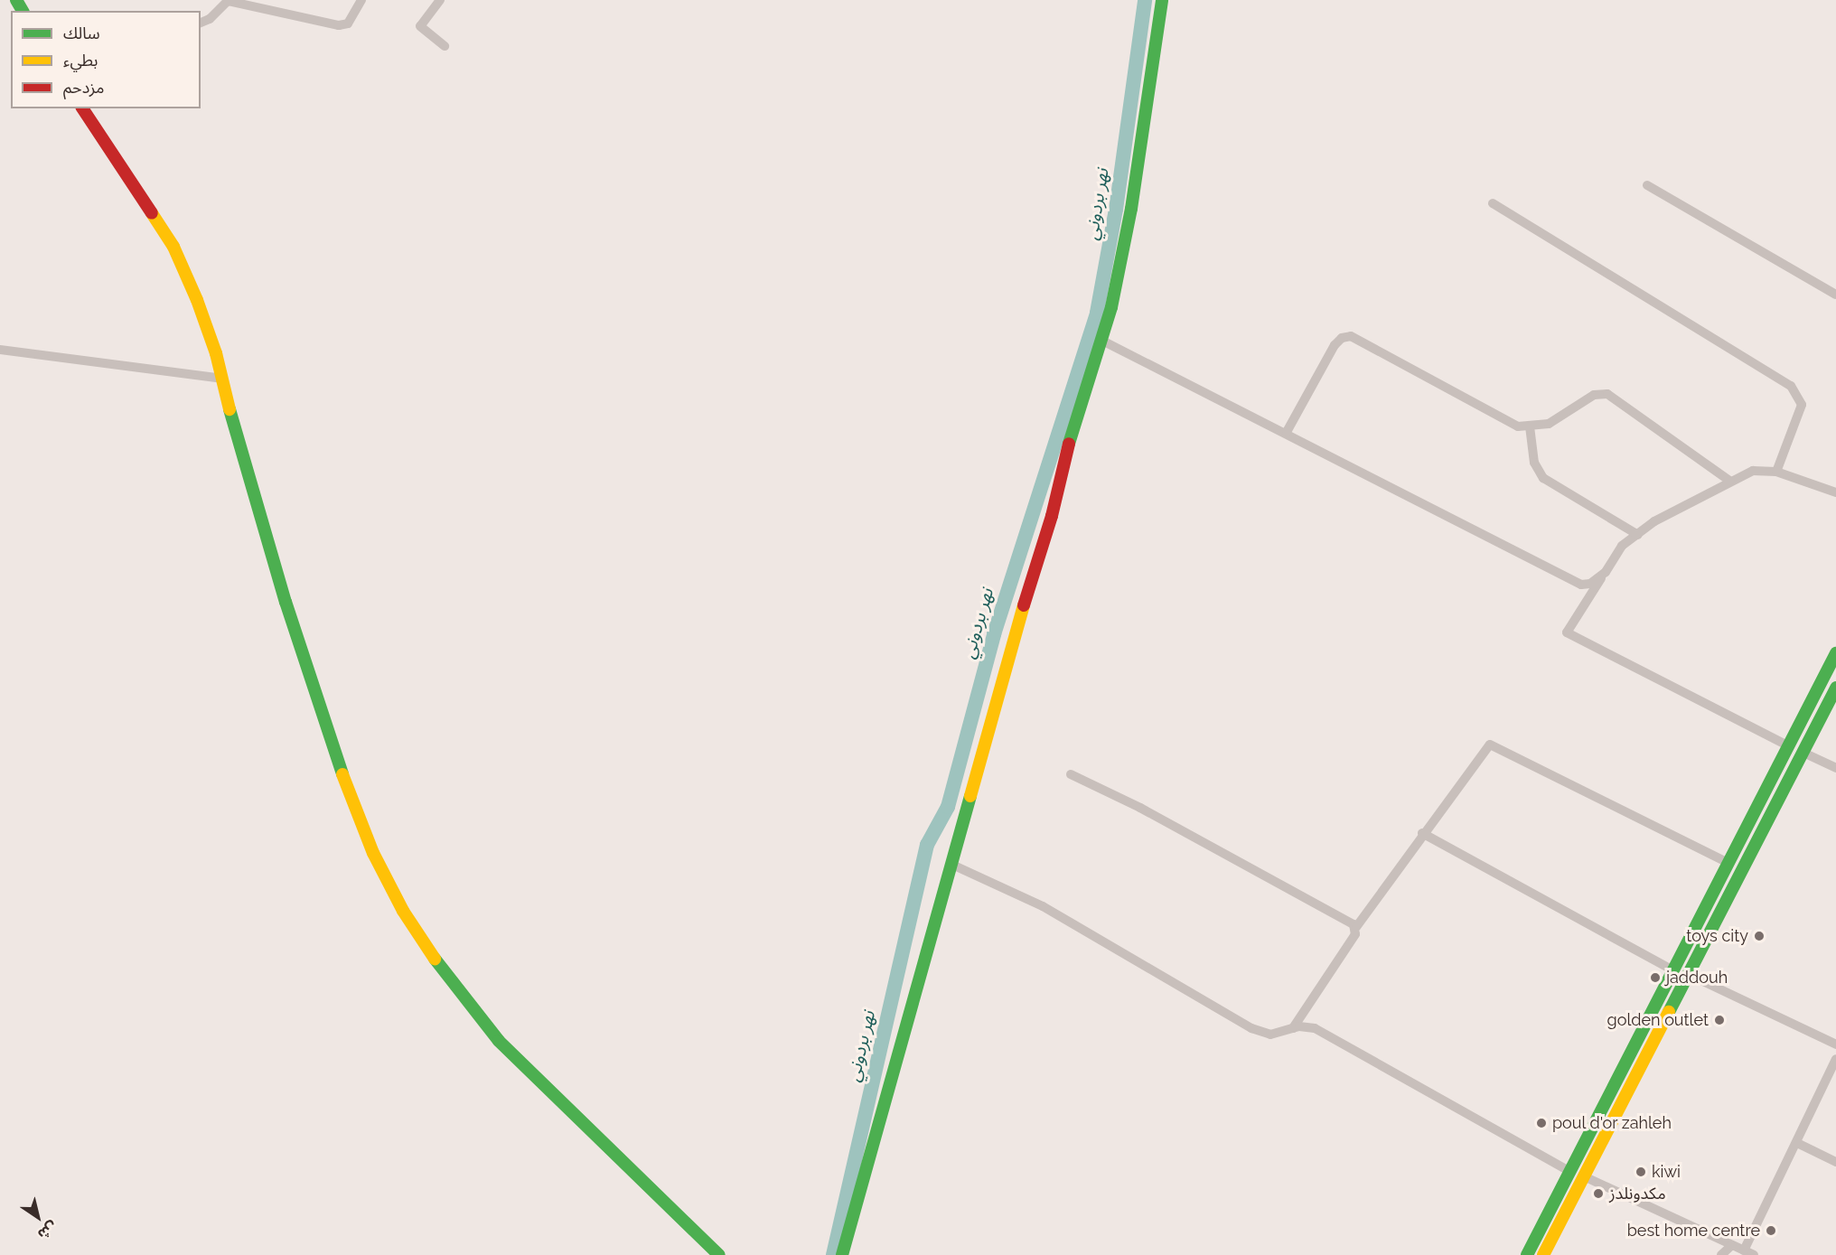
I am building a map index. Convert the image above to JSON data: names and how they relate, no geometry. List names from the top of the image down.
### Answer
{
  "water": ["نهر بردوني"],
  "places": [
    "toys city",
    "jaddouh",
    "golden outlet",
    "poul d'or zahleh",
    "kiwi",
    "مكدونلدز",
    "best home centre"
  ],
  "legend": ["سالك", "بطيء", "مزدحم"],
  "north": "bottom right"
}
